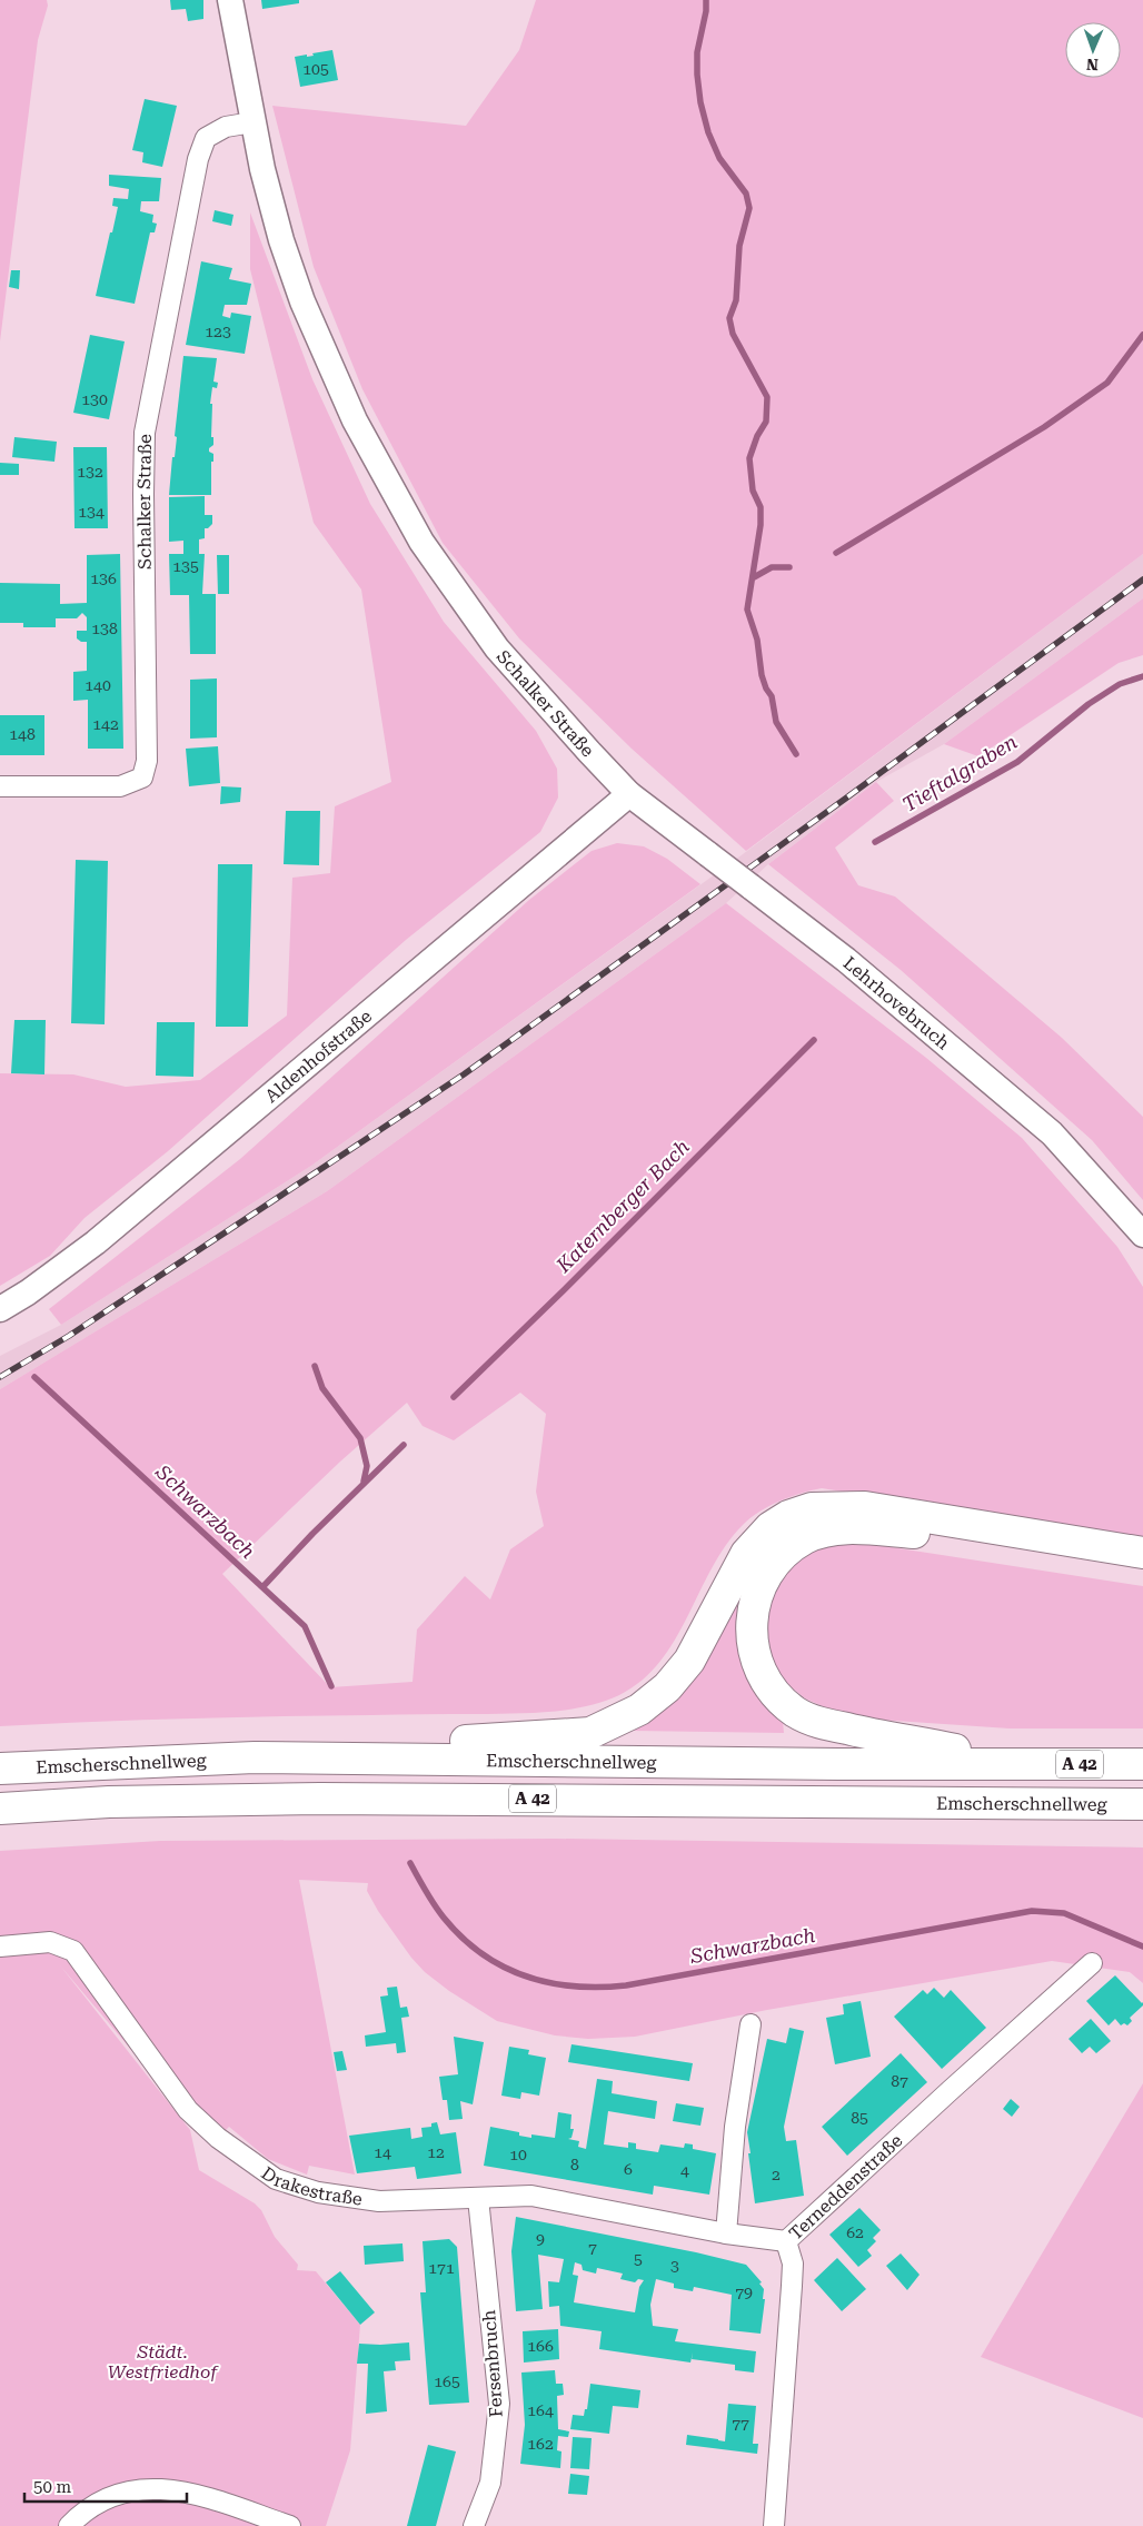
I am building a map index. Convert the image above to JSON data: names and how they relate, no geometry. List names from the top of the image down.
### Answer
{
  "streets": {
    "highway": ["Emscherschnellweg", "A 42"],
    "street": [
      "Schalker Straße",
      "Lehrhovebruch",
      "Aldenhofstraße",
      "Drakestraße",
      "Terneddenstraße",
      "Fersenbruch"
    ]
  },
  "crossings": [
    ["Schalker Straße", "Lehrhovebruch"],
    ["Schalker Straße", "Aldenhofstraße"],
    ["Lehrhovebruch", "Aldenhofstraße"],
    ["Drakestraße", "Terneddenstraße"],
    ["Drakestraße", "Fersenbruch"]
  ],
  "water": ["Tieftalgraben", "Katernberger Bach", "Schwarzbach"],
  "parks": ["Städt. Westfriedhof"],
  "house_numbers": [
    "105",
    "123",
    "130",
    "132",
    "134",
    "135",
    "136",
    "138",
    "140",
    "142",
    "148",
    "87",
    "85",
    "14",
    "12",
    "10",
    "8",
    "6",
    "4",
    "2",
    "62",
    "9",
    "7",
    "5",
    "3",
    "171",
    "79",
    "166",
    "165",
    "164",
    "77",
    "162"
  ],
  "scale_bar": "50 m",
  "north": "bottom"
}
